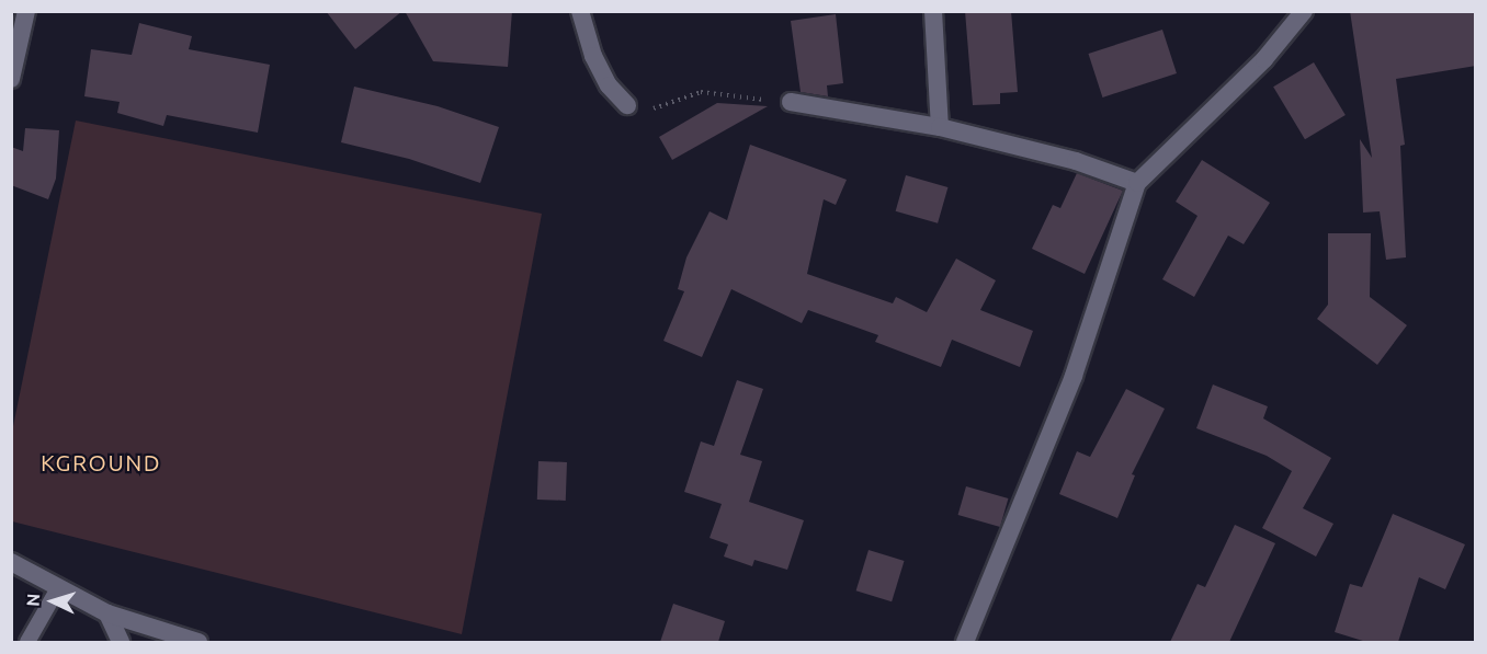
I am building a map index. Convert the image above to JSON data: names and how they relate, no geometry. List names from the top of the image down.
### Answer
{
  "districts": ["KGROUND"],
  "north": "left"
}
